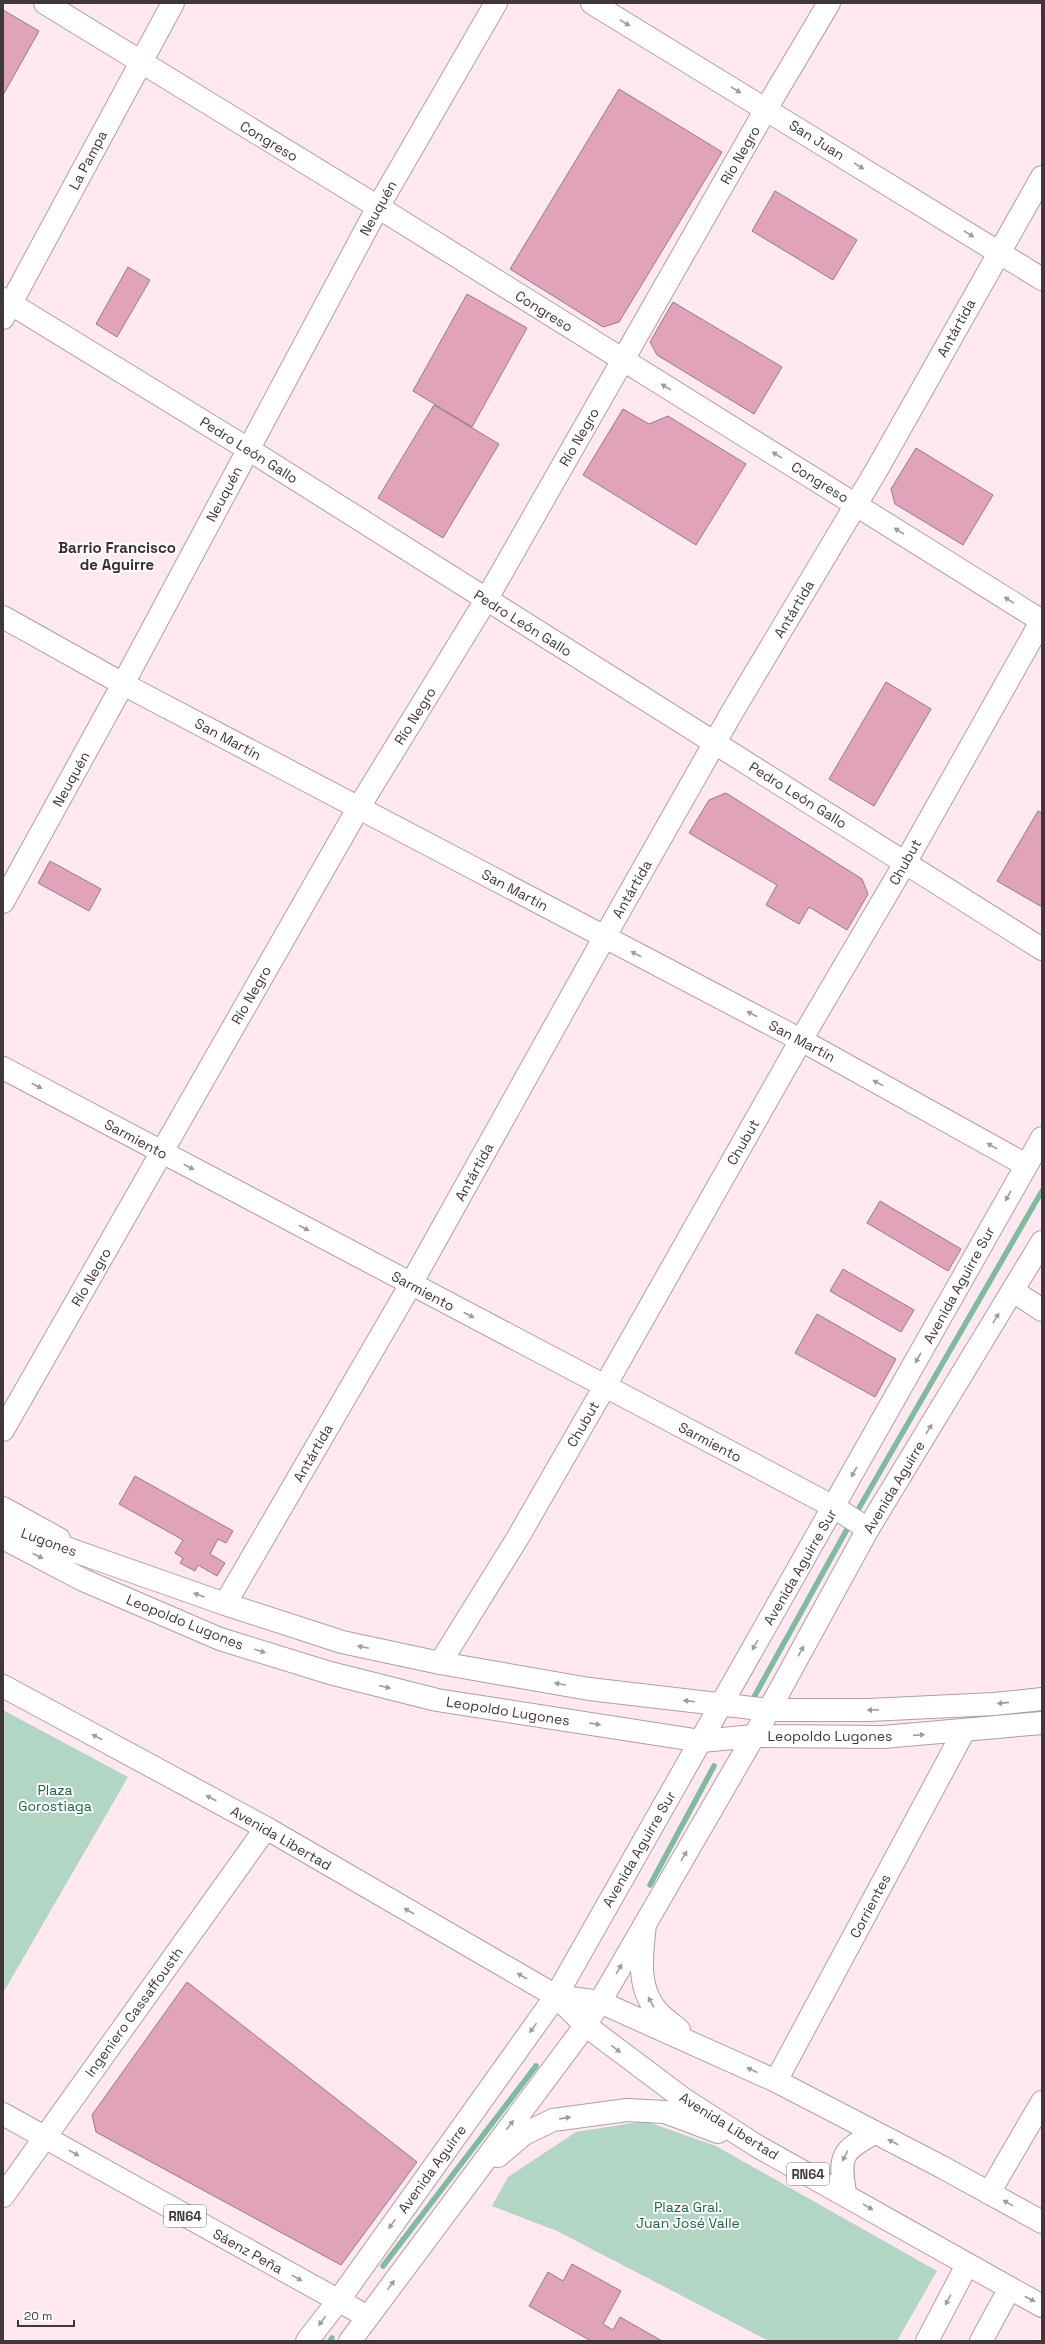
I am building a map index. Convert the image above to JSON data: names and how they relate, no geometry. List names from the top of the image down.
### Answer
{
  "streets": {
    "street": [
      "San Juan",
      "Congreso",
      "Río Negro",
      "La Pampa",
      "Neuquén",
      "Antártida",
      "Pedro León Gallo",
      "San Martín",
      "Chubut",
      "Sarmiento",
      "Avenida Aguirre Sur",
      "Avenida Aguirre",
      "Lugones",
      "Leopoldo Lugones",
      "Avenida Libertad",
      "Corrientes",
      "Ingeniero Cassaffousth",
      "RN64",
      "Sáenz Peña"
    ]
  },
  "crossings": [
    ["San Juan", "Río Negro"],
    ["San Juan", "Antártida"],
    ["Congreso", "Río Negro"],
    ["Congreso", "La Pampa"],
    ["Congreso", "Neuquén"],
    ["Congreso", "Antártida"],
    ["Congreso", "Chubut"],
    ["Río Negro", "Pedro León Gallo"],
    ["Río Negro", "San Martín"],
    ["Río Negro", "Sarmiento"],
    ["La Pampa", "Pedro León Gallo"],
    ["Neuquén", "Pedro León Gallo"],
    ["Neuquén", "San Martín"],
    ["Antártida", "Pedro León Gallo"],
    ["Antártida", "San Martín"],
    ["Antártida", "Sarmiento"],
    ["Antártida", "Leopoldo Lugones"],
    ["Pedro León Gallo", "Chubut"],
    ["San Martín", "Chubut"],
    ["San Martín", "Avenida Aguirre Sur"],
    ["Chubut", "Sarmiento"],
    ["Chubut", "Leopoldo Lugones"],
    ["Sarmiento", "Avenida Aguirre Sur"],
    ["Sarmiento", "Avenida Aguirre"],
    ["Avenida Aguirre Sur", "Avenida Aguirre"],
    ["Avenida Aguirre Sur", "Leopoldo Lugones"],
    ["Avenida Aguirre Sur", "Avenida Libertad"],
    ["Avenida Aguirre", "Leopoldo Lugones"],
    ["Avenida Aguirre", "Avenida Libertad"],
    ["Avenida Aguirre", "Sáenz Peña"],
    ["Lugones", "Leopoldo Lugones"],
    ["Leopoldo Lugones", "Corrientes"],
    ["Avenida Libertad", "Corrientes"],
    ["Avenida Libertad", "Ingeniero Cassaffousth"],
    ["Ingeniero Cassaffousth", "Sáenz Peña"]
  ],
  "one_way": [
    "San Juan",
    "Congreso",
    "San Martín",
    "Sarmiento",
    "Avenida Aguirre Sur",
    "Sáenz Peña"
  ],
  "districts": ["Barrio Francisco de Aguirre"],
  "parks": ["Plaza Gorostiaga", "Plaza Gral. Juan José Valle"],
  "scale_bar": "20 m"
}
